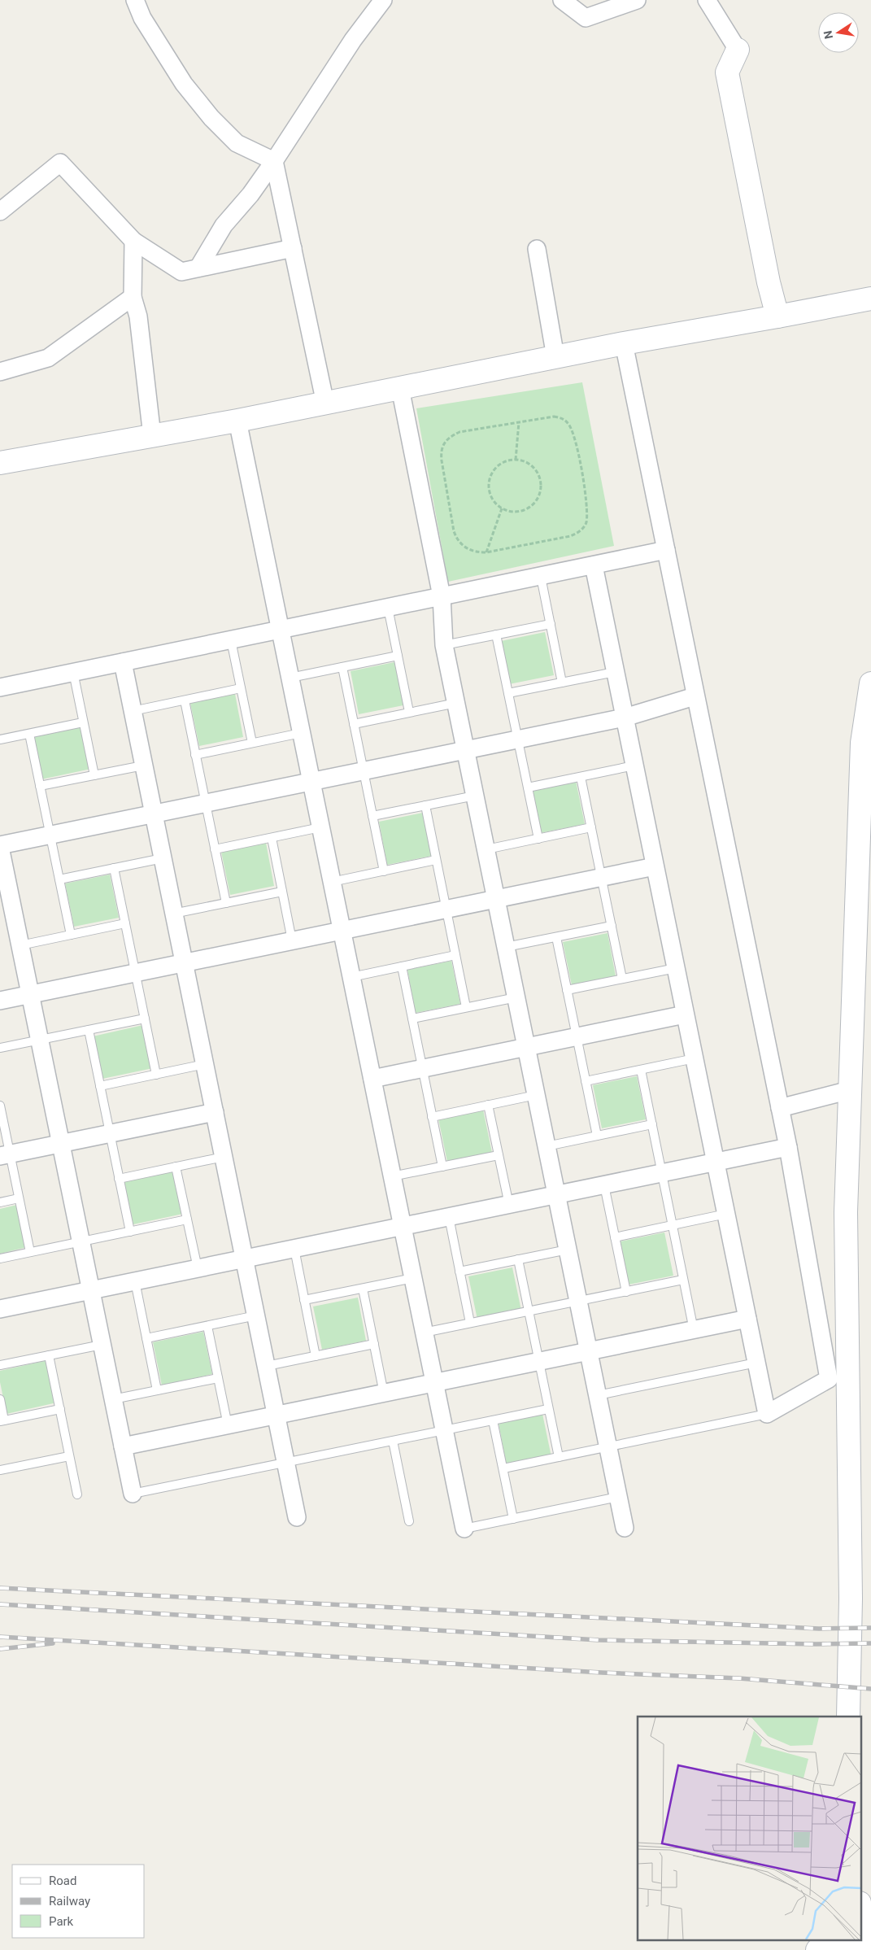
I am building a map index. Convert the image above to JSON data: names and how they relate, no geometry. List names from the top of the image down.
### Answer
{
  "legend": ["Road", "Railway", "Park"],
  "north": "left"
}
